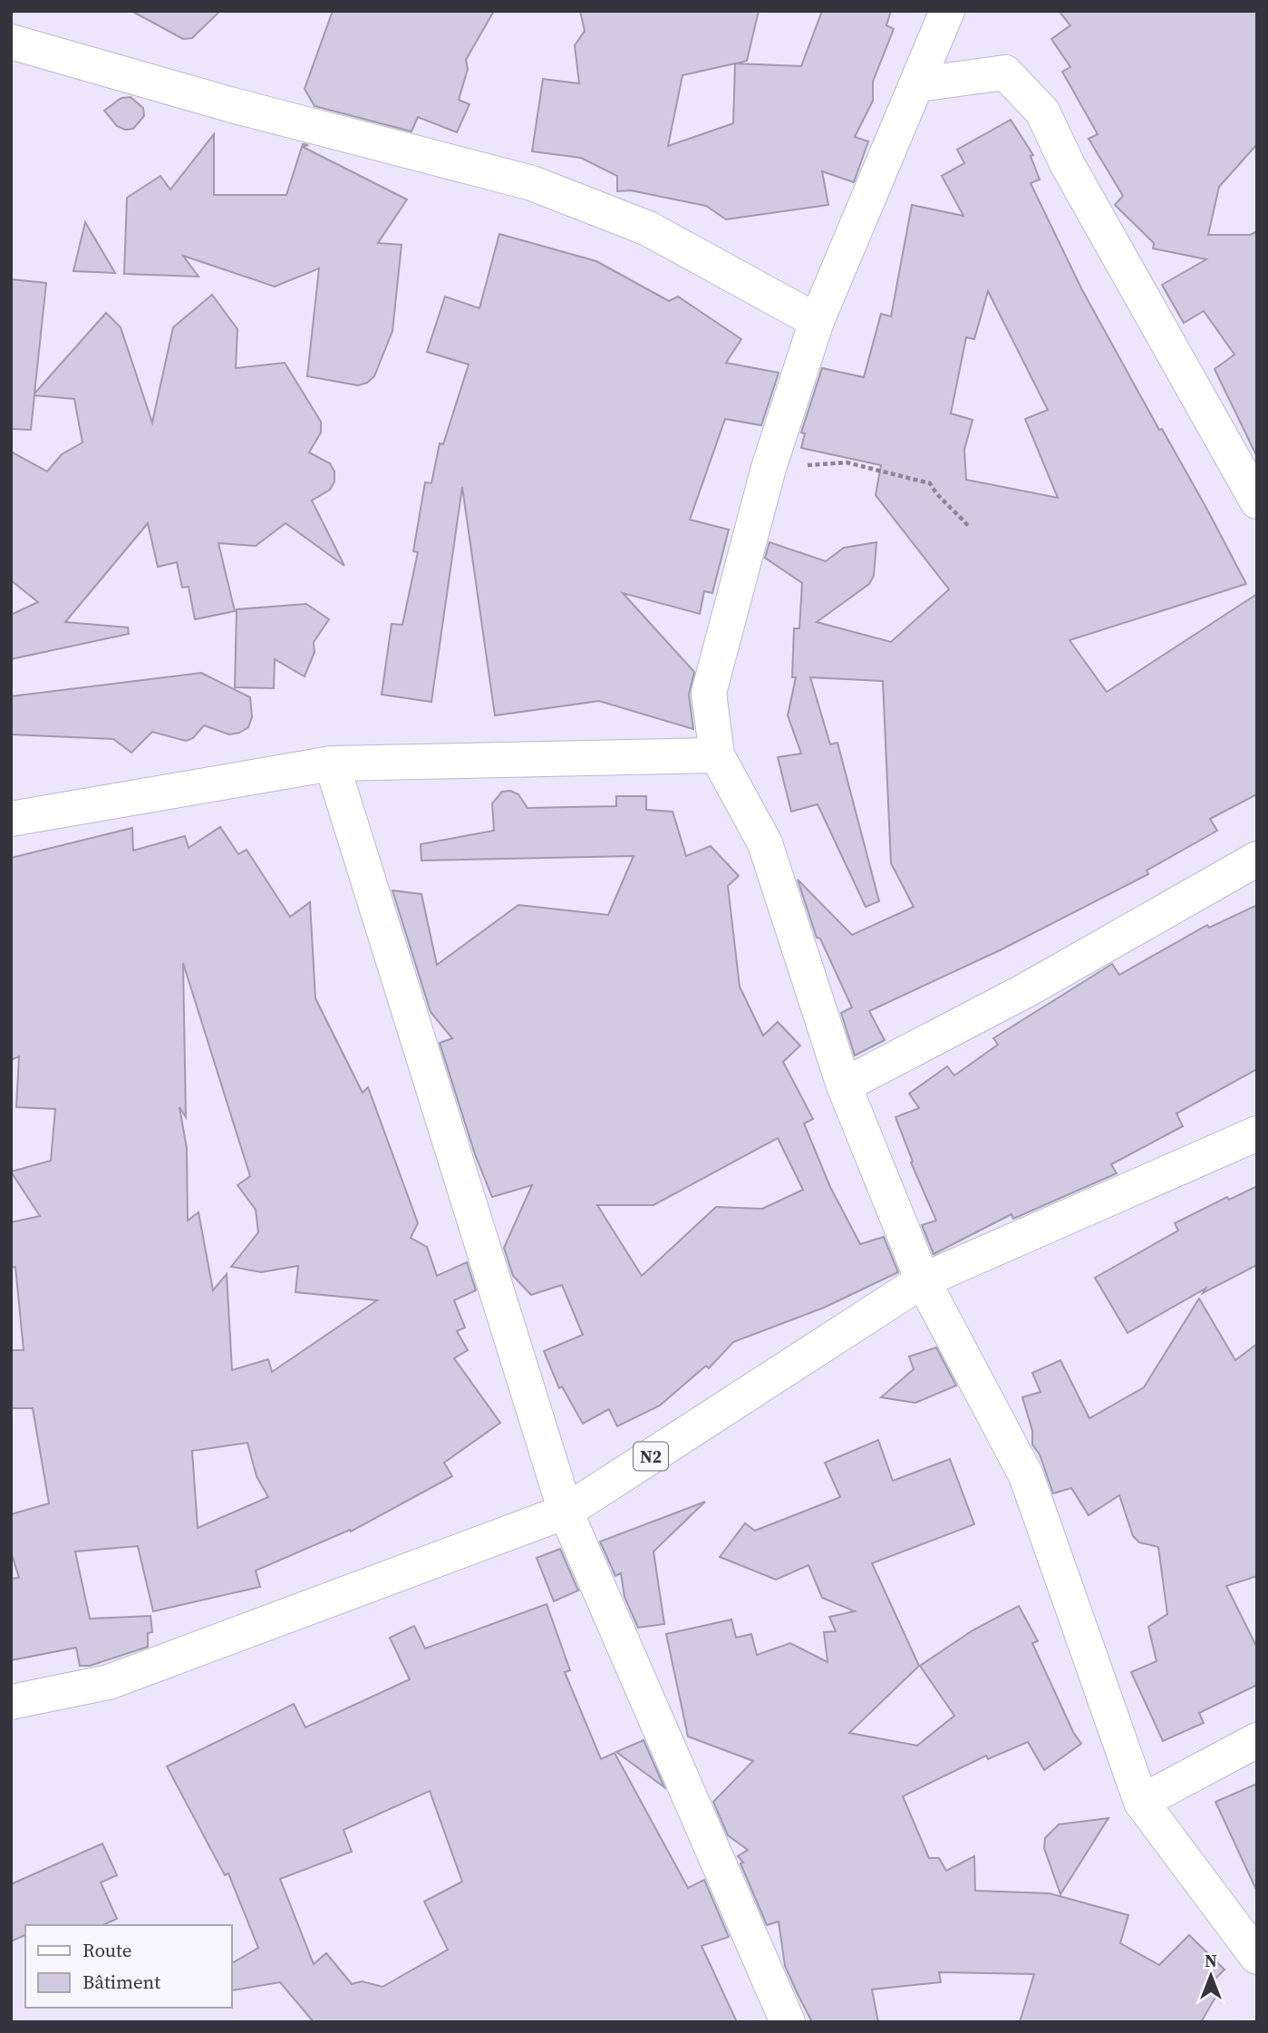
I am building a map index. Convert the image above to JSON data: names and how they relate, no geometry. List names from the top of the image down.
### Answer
{
  "streets": {
    "main road": ["N2"]
  },
  "legend": ["Route", "Bâtiment"],
  "north": "top"
}
